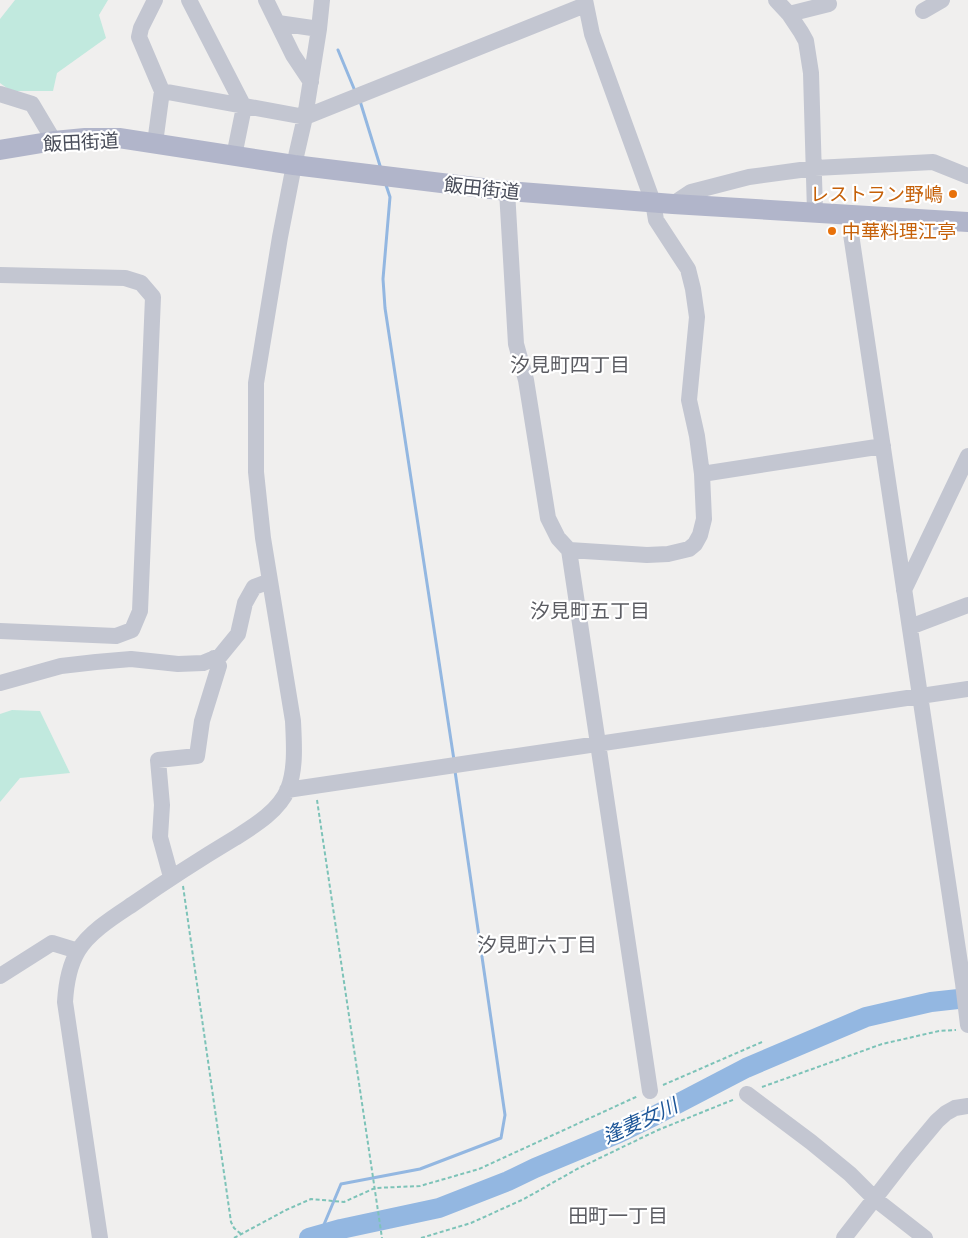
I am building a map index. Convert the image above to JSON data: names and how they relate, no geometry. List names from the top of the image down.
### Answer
{
  "streets": {
    "main road": ["飯田街道"]
  },
  "districts": [
    "汐見町四丁目",
    "汐見町五丁目",
    "汐見町六丁目",
    "田町一丁目"
  ],
  "water": ["逢妻女川"],
  "places": ["レストラン野嶋", "中華料理江亭"]
}
